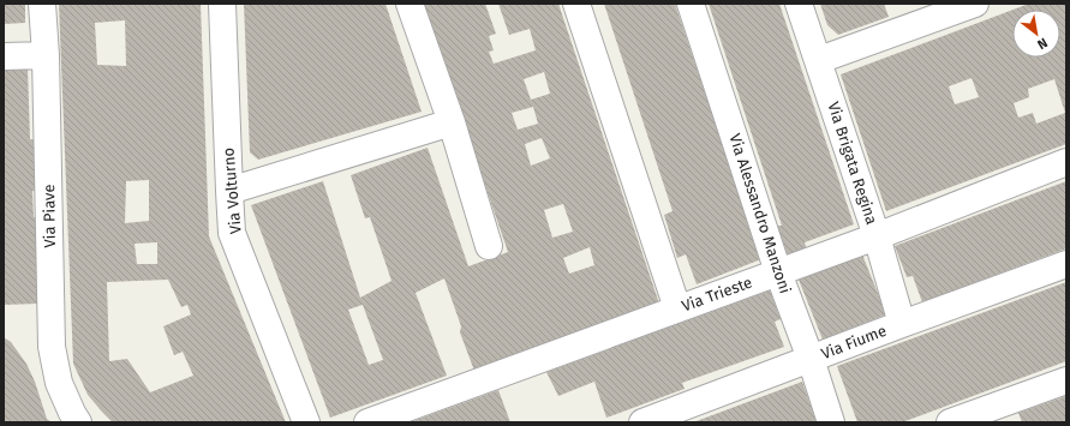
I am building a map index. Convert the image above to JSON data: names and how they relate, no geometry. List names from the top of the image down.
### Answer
{
  "streets": {
    "street": [
      "Via Brigata Regina",
      "Via Volturno",
      "Via Alessandro Manzoni",
      "Via Piave",
      "Via Trieste",
      "Via Fiume"
    ]
  },
  "crossings": [
    ["Via Brigata Regina", "Via Trieste"],
    ["Via Brigata Regina", "Via Fiume"],
    ["Via Alessandro Manzoni", "Via Trieste"],
    ["Via Alessandro Manzoni", "Via Fiume"]
  ],
  "north": "bottom right"
}
